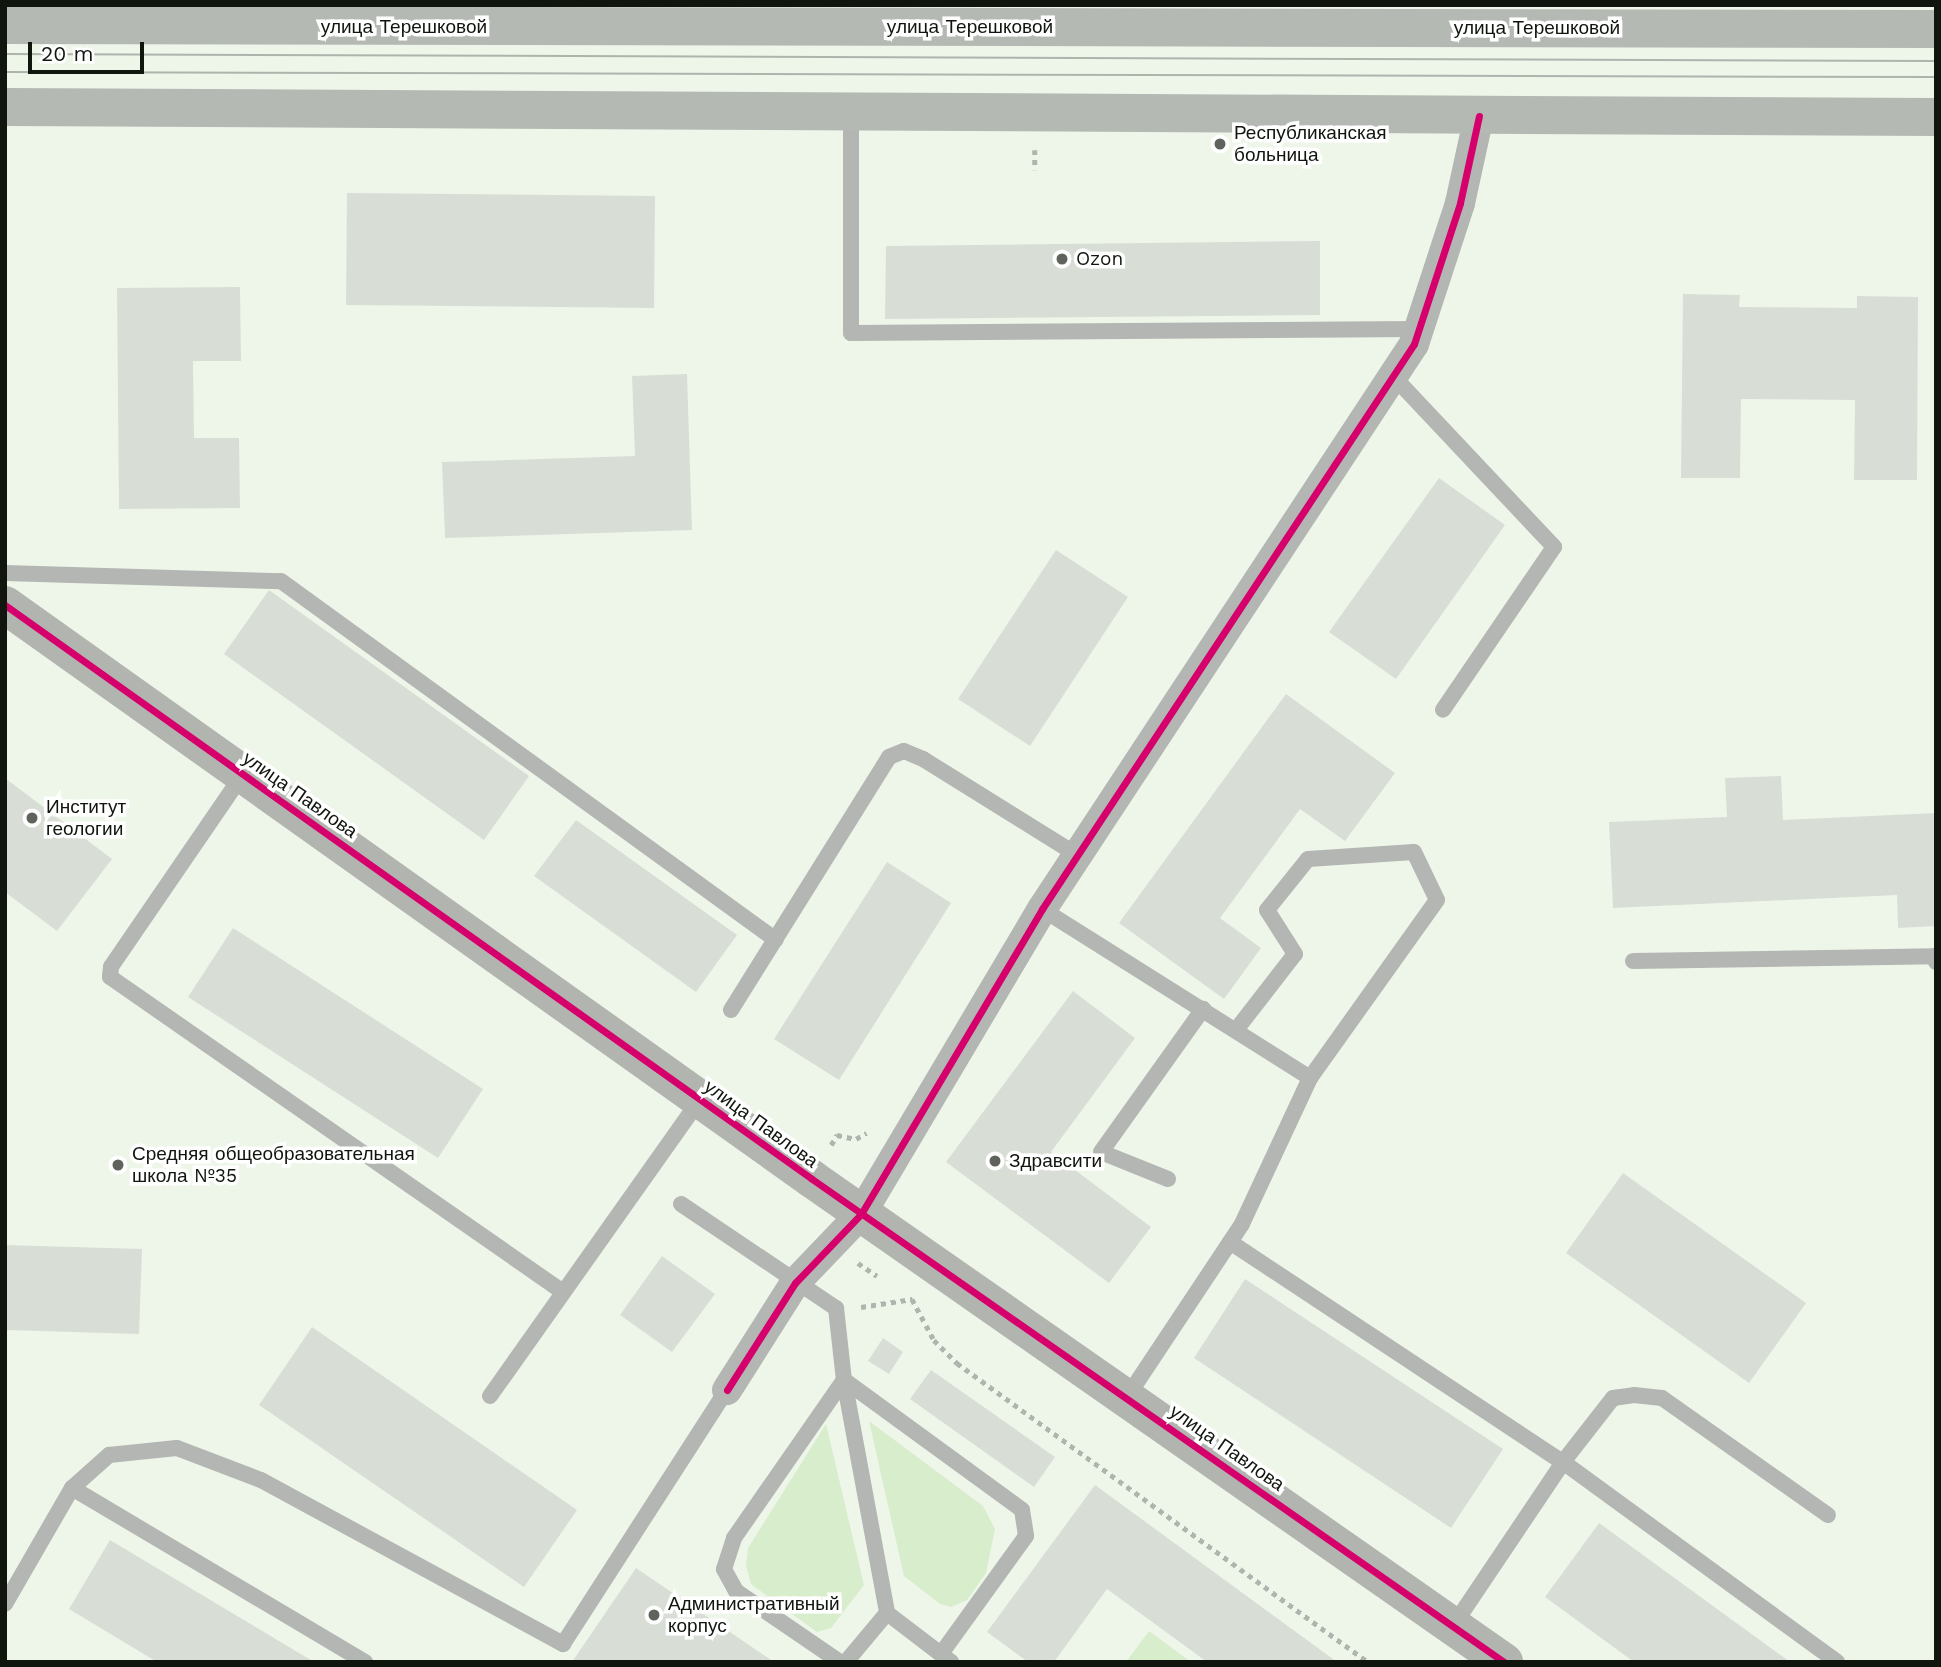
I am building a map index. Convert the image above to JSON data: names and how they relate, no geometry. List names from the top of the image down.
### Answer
{
  "streets": {
    "main road": ["улица Терешковой"],
    "street": ["улица Павлова"]
  },
  "places": [
    "Республиканская больница",
    "Ozon",
    "Институт геологии",
    "Здравсити",
    "Средняя общеобразовательная школа №35",
    "Административный корпус"
  ],
  "scale_bar": "20 m"
}
